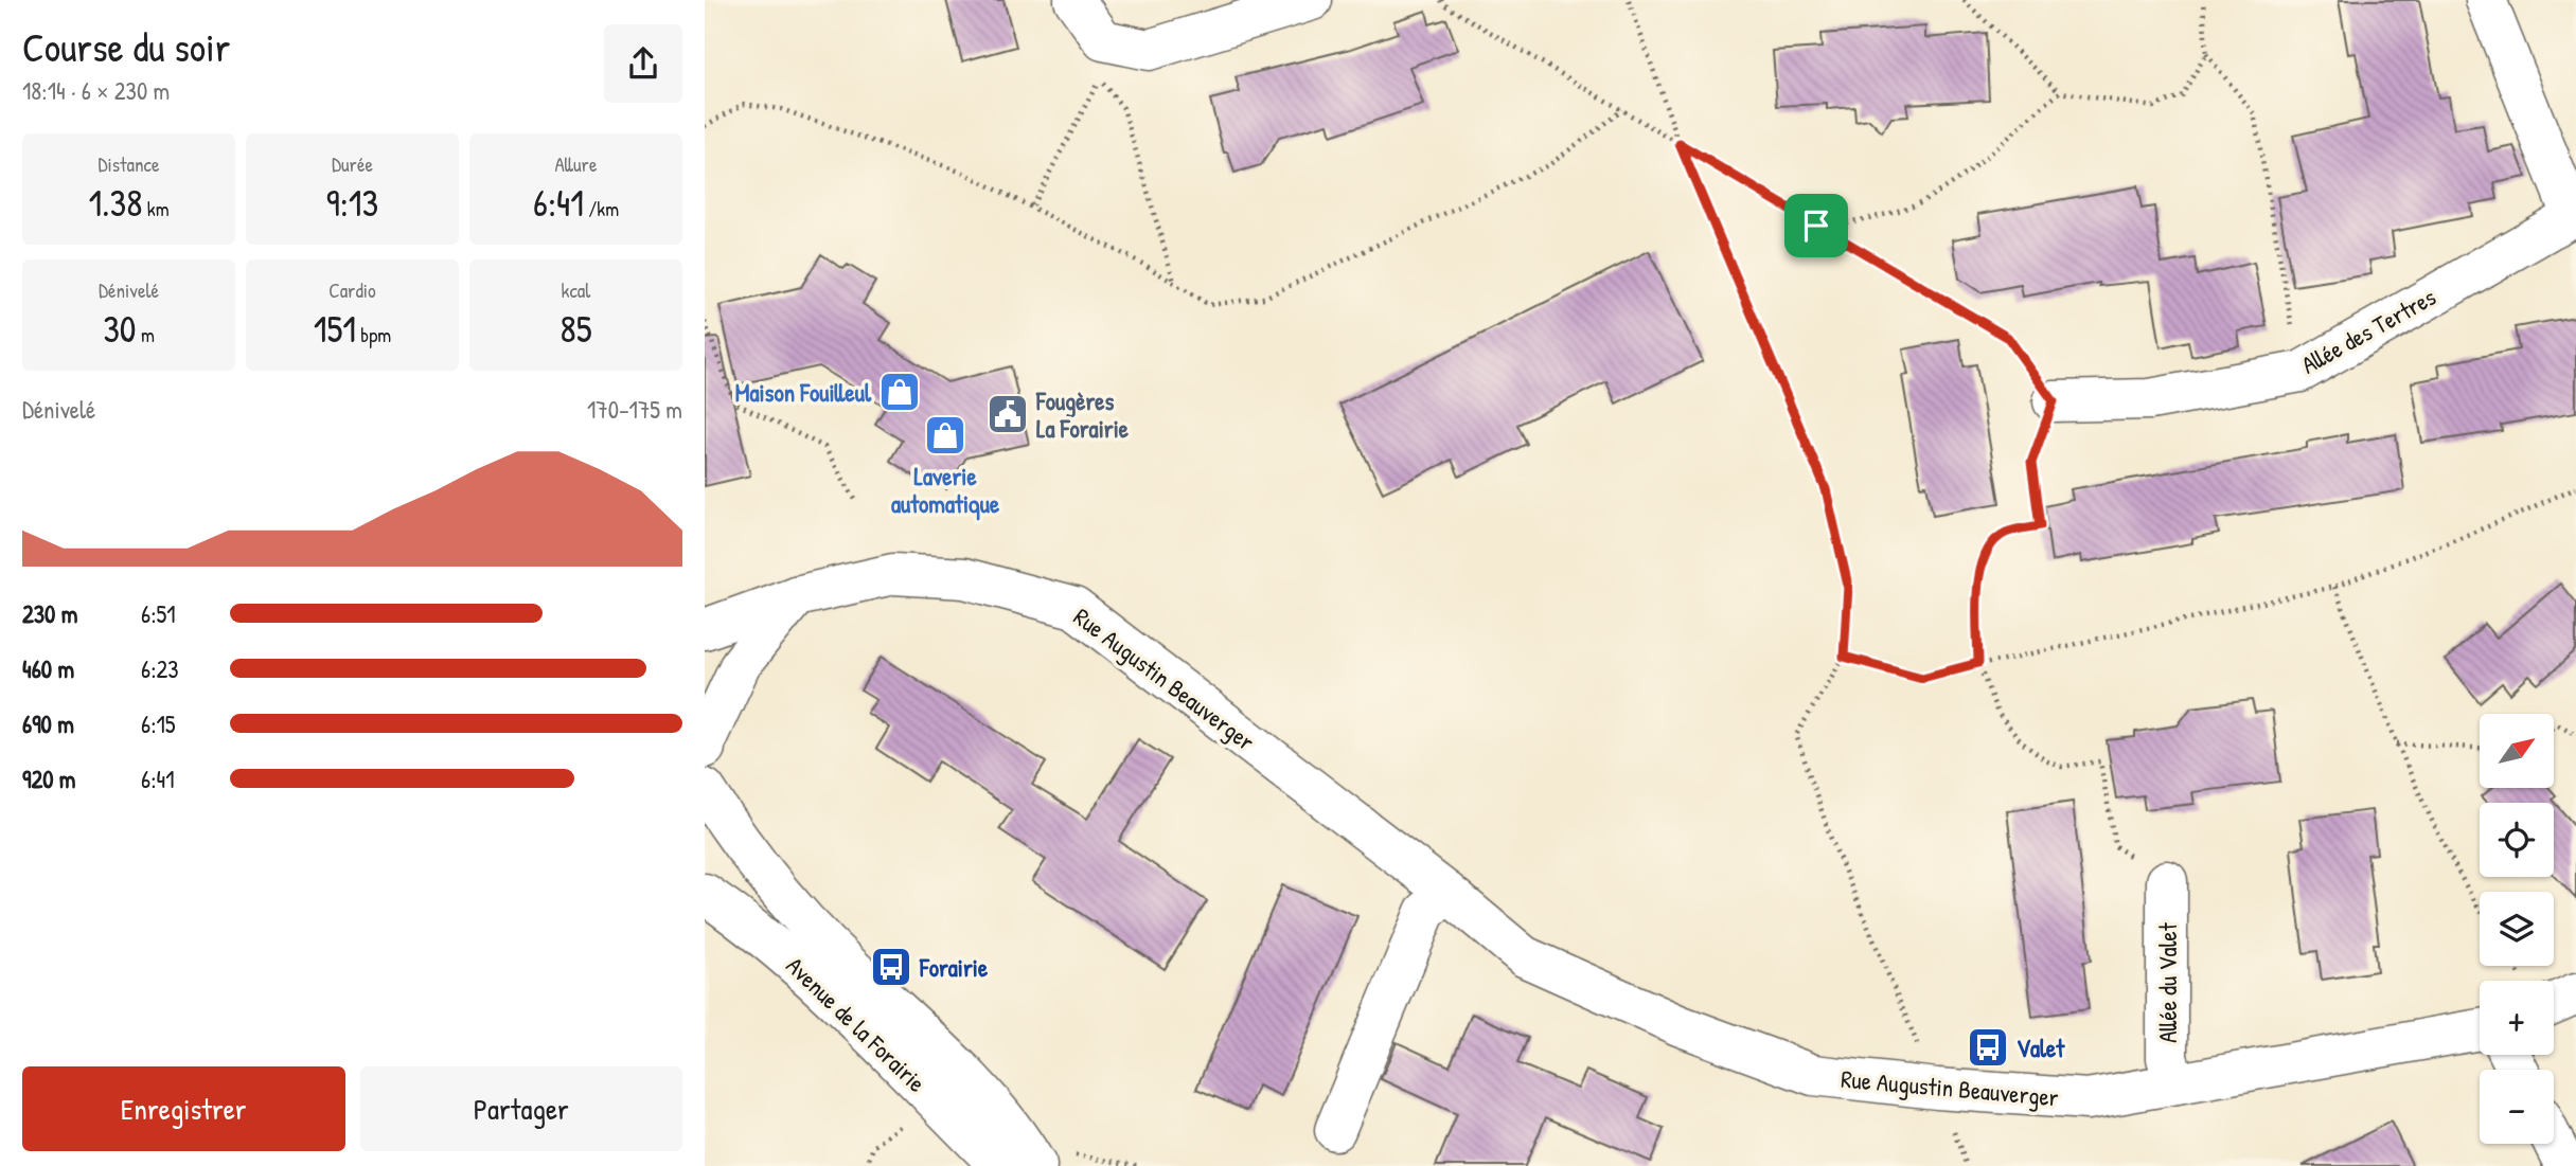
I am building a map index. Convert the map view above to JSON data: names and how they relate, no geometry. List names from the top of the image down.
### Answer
{
  "streets": {
    "street": [
      "Allée des Tertres",
      "Rue Augustin Beauverger",
      "Allée du Valet",
      "Avenue de la Forairie"
    ]
  },
  "crossings": [
    ["Rue Augustin Beauverger", "Allée du Valet"]
  ],
  "places": {
    "shop": ["Maison Fouilleul", "Laverie automatique"],
    "public building": ["Fougères La Forairie"],
    "bus stop": ["Forairie", "Valet"]
  },
  "north": "top right",
  "page": {
    "heading": ["Course du soir", "18:14 · 6 × 230 m"],
    "stats": [
      ["Distance", "1.38 km"],
      ["Durée", "9:13"],
      ["Allure", "6:41 /km"],
      ["Dénivelé", "30 m"],
      ["Cardio", "151 bpm"],
      ["kcal", "85"]
    ],
    "chart": ["Dénivelé", "170–175 m"],
    "list": [
      {
        "name": "230 m",
        "note": "6:51"
      },
      {
        "name": "460 m",
        "note": "6:23"
      },
      {
        "name": "690 m",
        "note": "6:15"
      },
      {
        "name": "920 m",
        "note": "6:41"
      }
    ],
    "map_buttons": ["+", "−"],
    "buttons": ["Enregistrer", "Partager"]
  }
}
